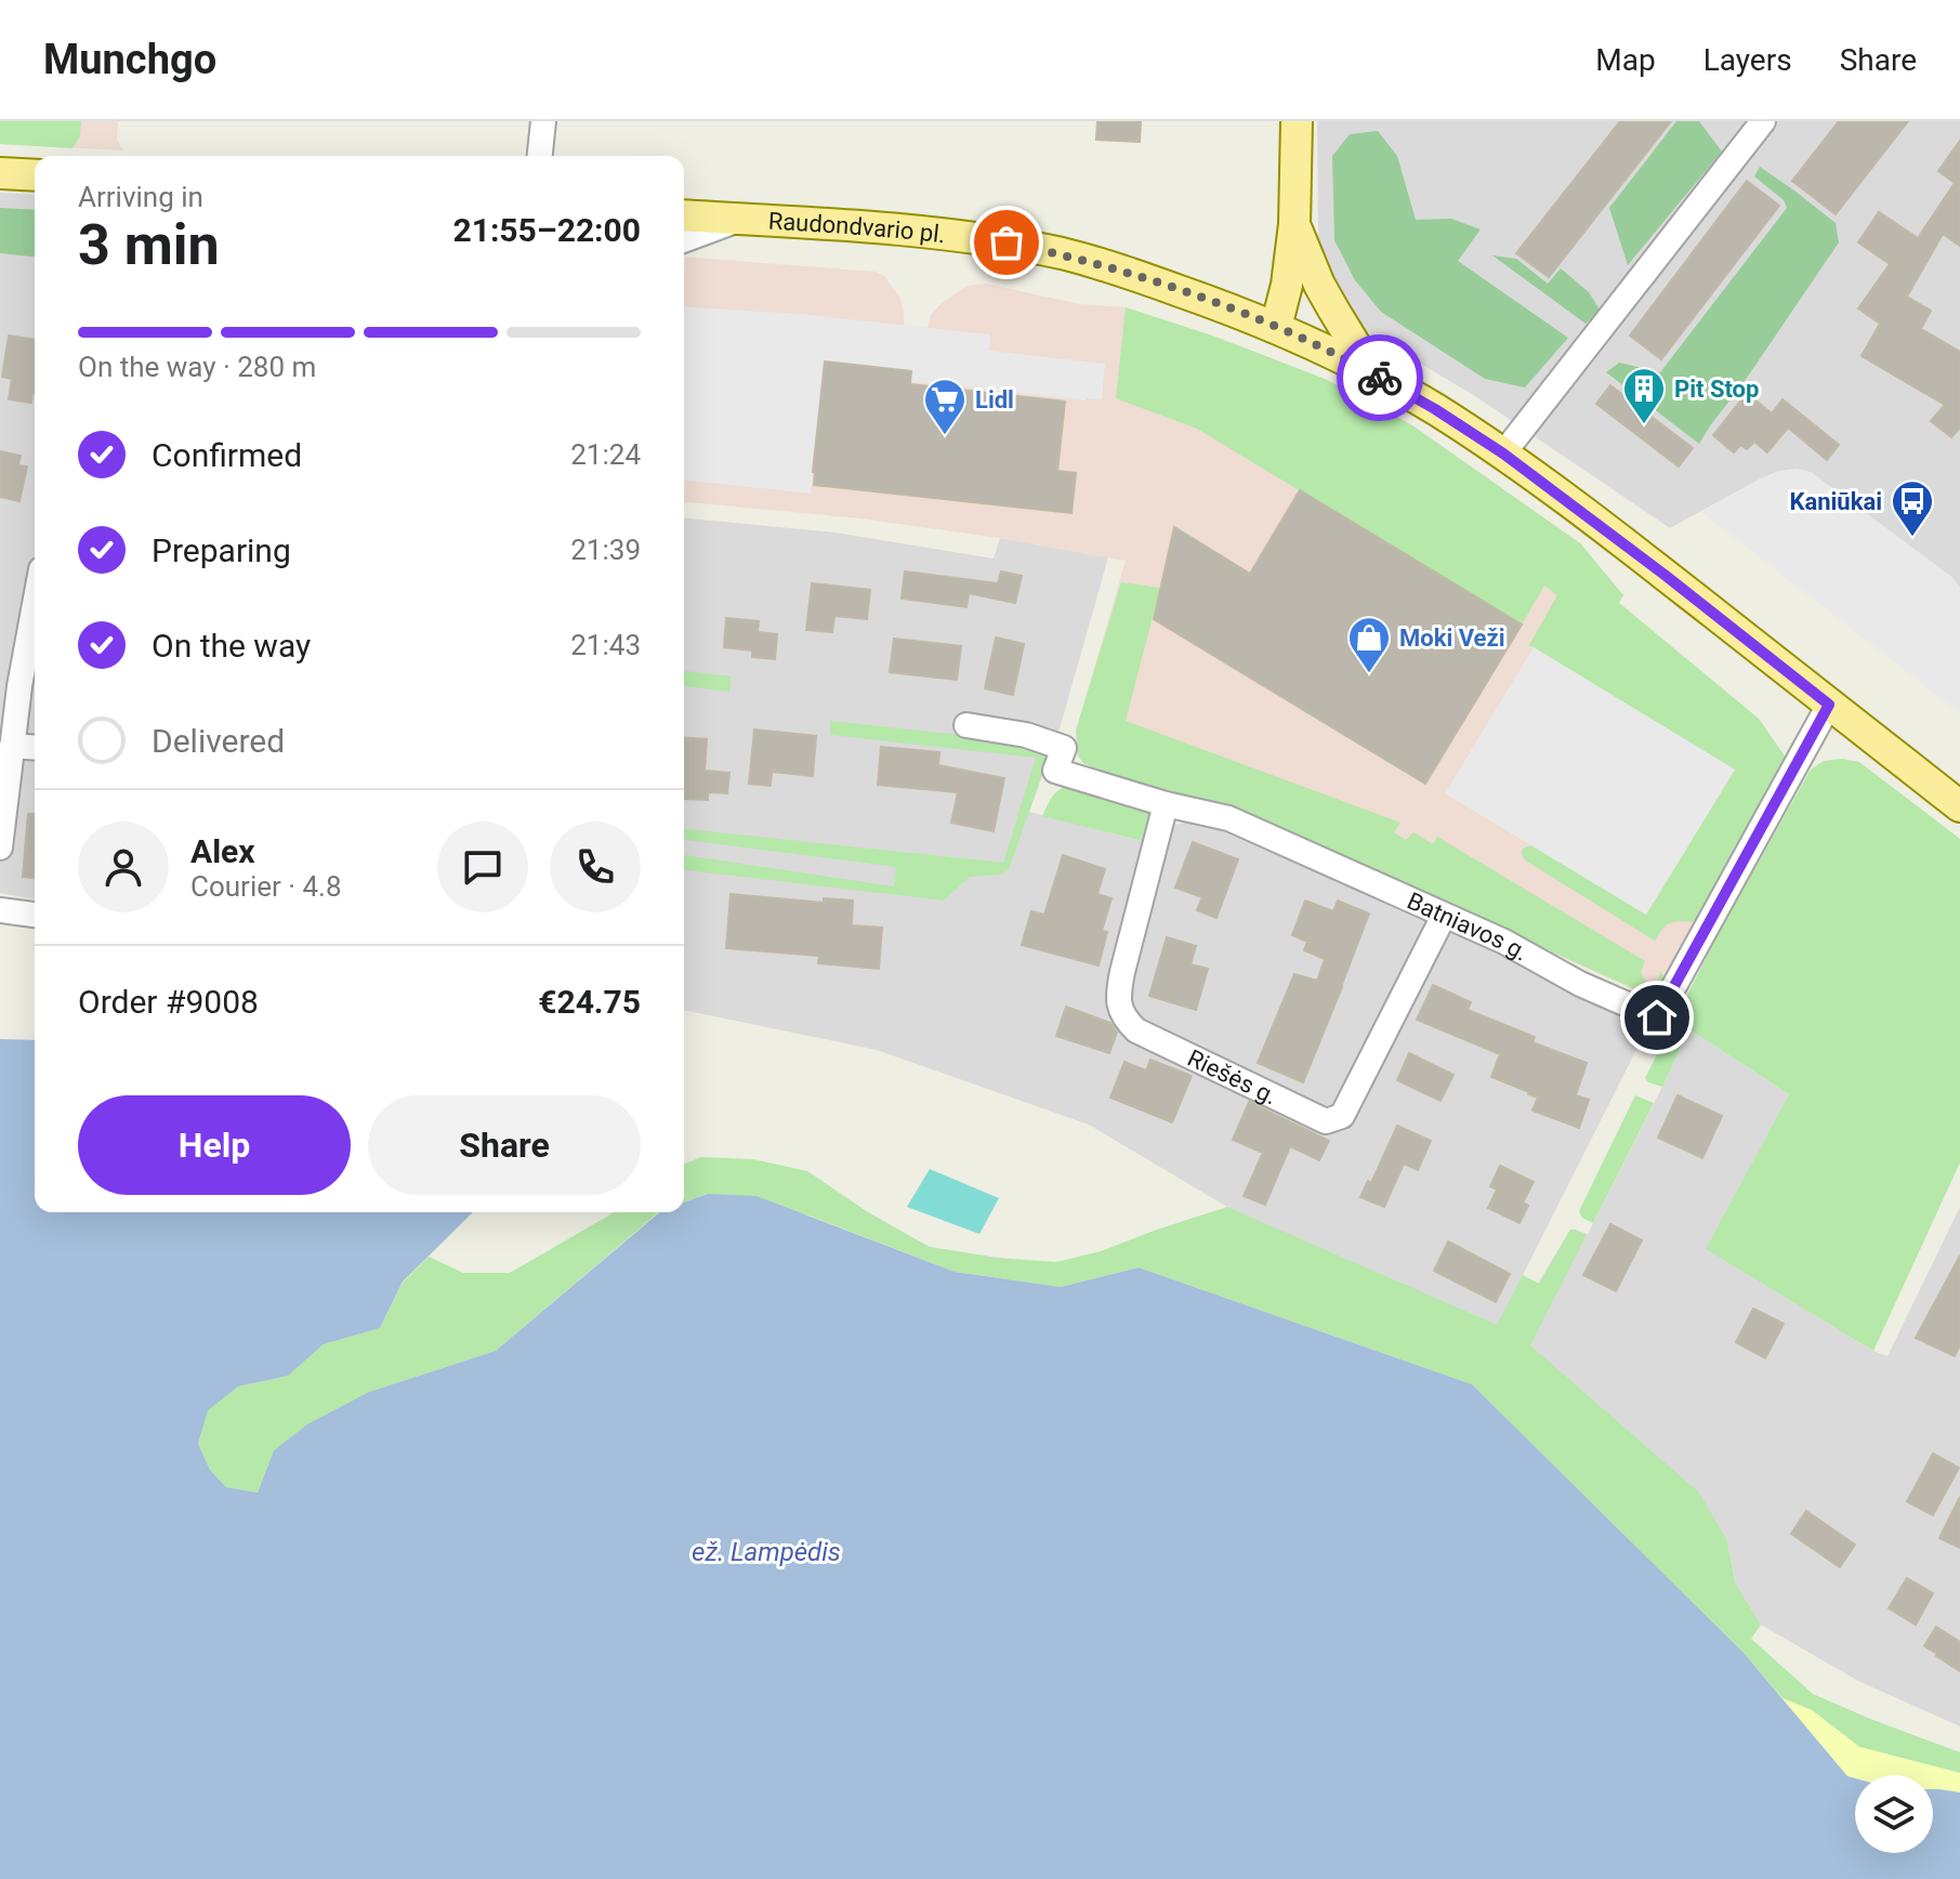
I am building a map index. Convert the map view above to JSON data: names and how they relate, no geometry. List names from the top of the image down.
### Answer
{
  "streets": {
    "main road": ["Raudondvario pl."],
    "street": ["Batniavos g.", "Riešės g."]
  },
  "crossings": [
    ["Raudondvario pl.", "Batniavos g."],
    ["Batniavos g.", "Riešės g."]
  ],
  "water": ["ež. Lampėdis"],
  "places": {
    "building": ["Pit Stop"],
    "supermarket": ["Lidl"],
    "bus stop": ["Kaniūkai"],
    "shop": ["Moki Veži"]
  },
  "page": {
    "header": "Munchgo",
    "nav": ["Map", "Layers", "Share"],
    "heading": ["3 min", "Arriving in", "21:55–22:00"],
    "panel": [
      "Alex",
      "Courier · 4.8",
      "Order #9008",
      "€24.75"
    ],
    "bar": "On the way · 280 m",
    "list": [
      ["Confirmed", "21:24"],
      ["Preparing", "21:39"],
      ["On the way", "21:43"],
      "Delivered"
    ],
    "buttons": ["Help", "Share"]
  }
}
